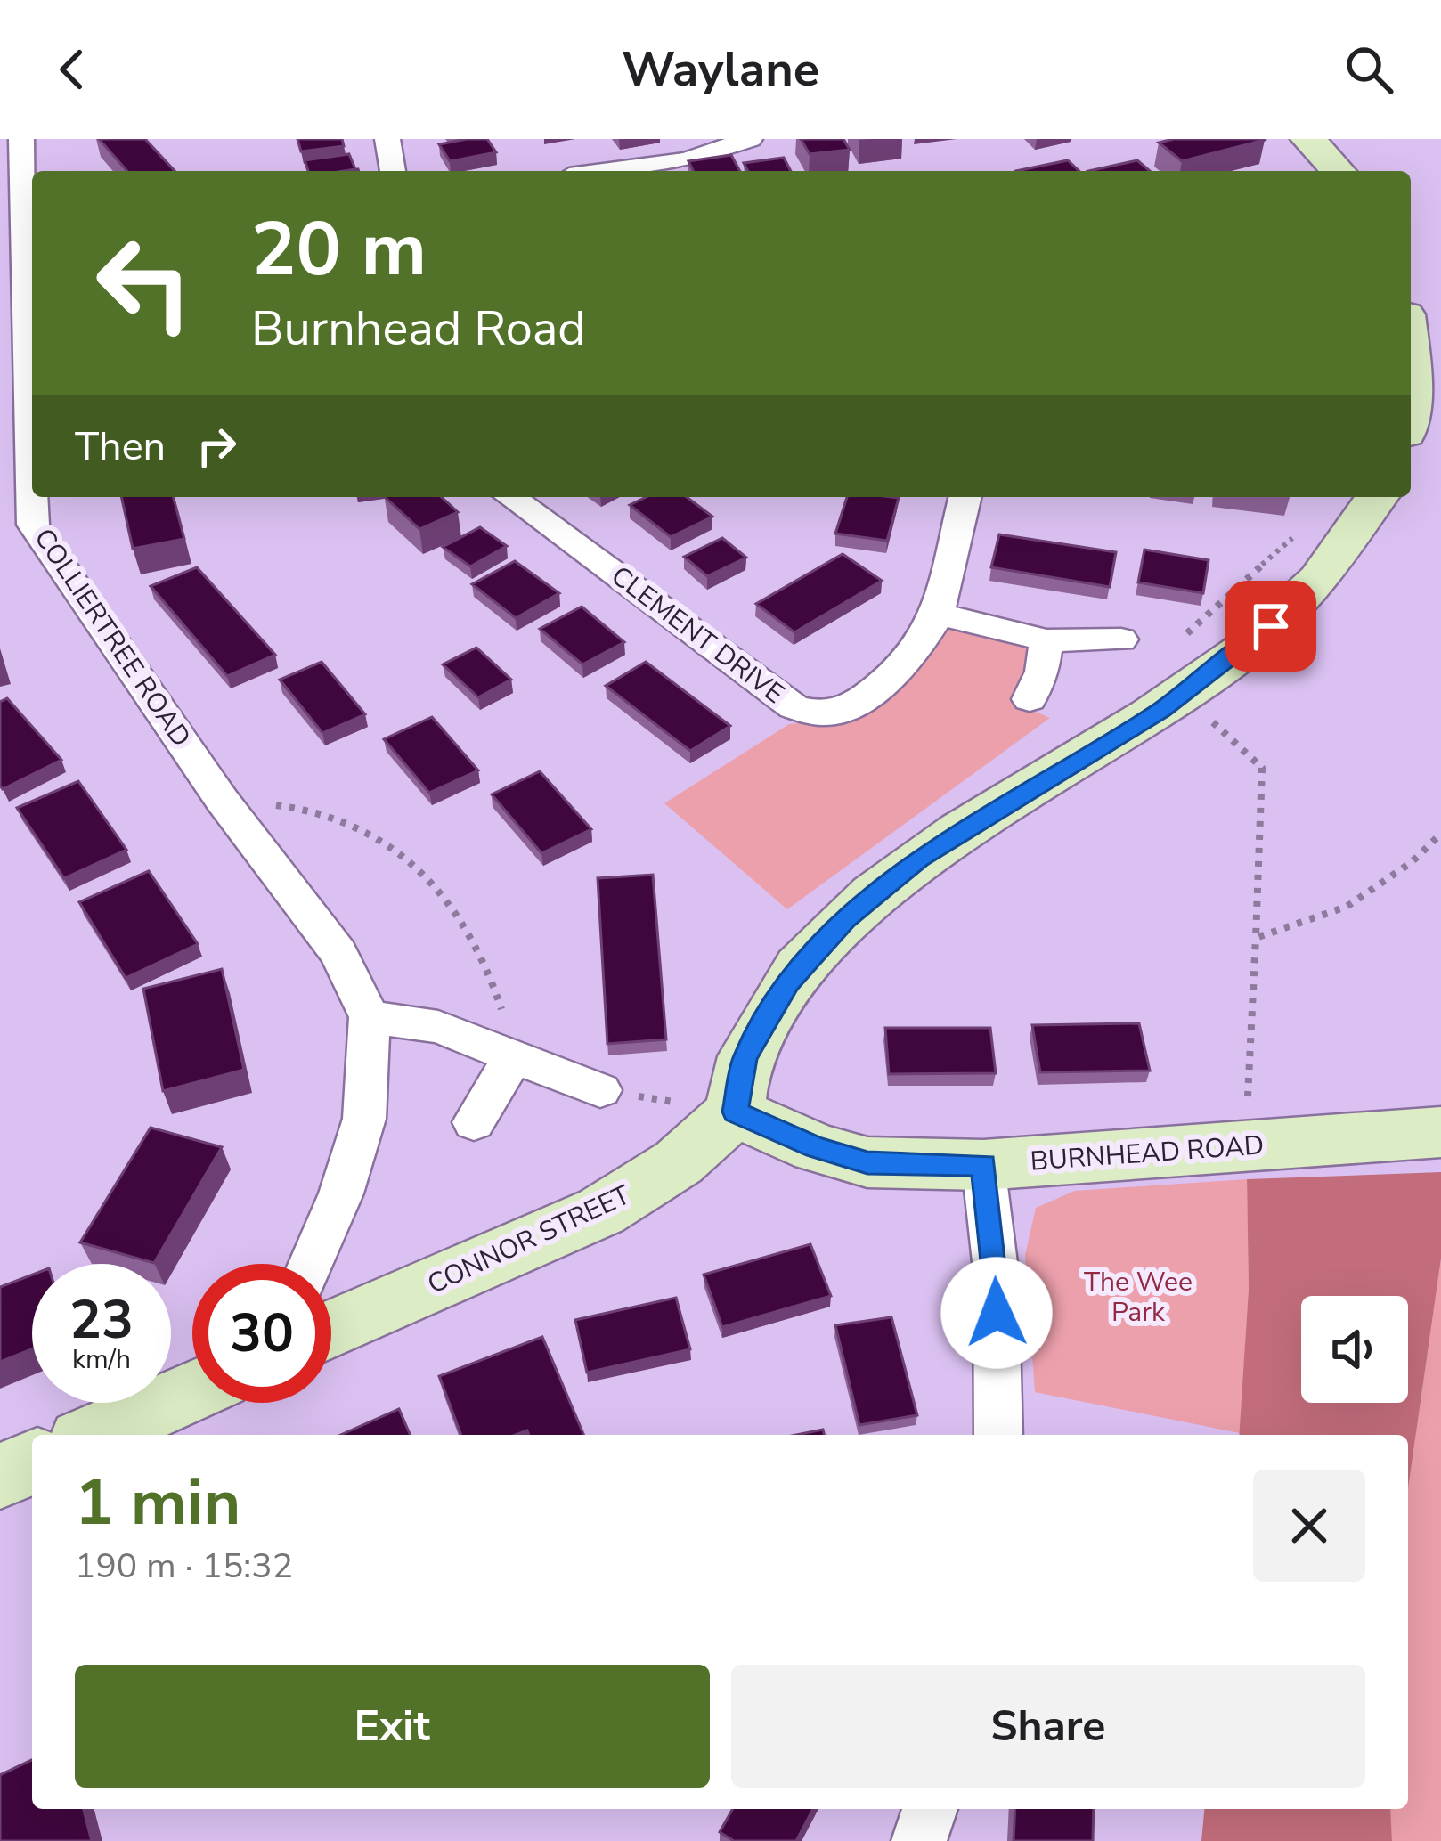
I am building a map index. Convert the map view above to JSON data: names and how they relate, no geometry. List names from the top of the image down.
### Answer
{
  "streets": {
    "street": [
      "CLEMENT DRIVE",
      "COLLIERTREE ROAD",
      "BURNHEAD ROAD",
      "CONNOR STREET"
    ]
  },
  "crossings": [
    ["BURNHEAD ROAD", "CONNOR STREET"]
  ],
  "parks": ["The Wee Park"],
  "page": {
    "header": "Waylane",
    "turn": ["20 m", "Burnhead Road"],
    "then": "Then",
    "speed": "23 km/h",
    "limit": "30",
    "heading": ["1 min", "190 m · 15:32"],
    "buttons": ["Exit", "Share"]
  }
}
